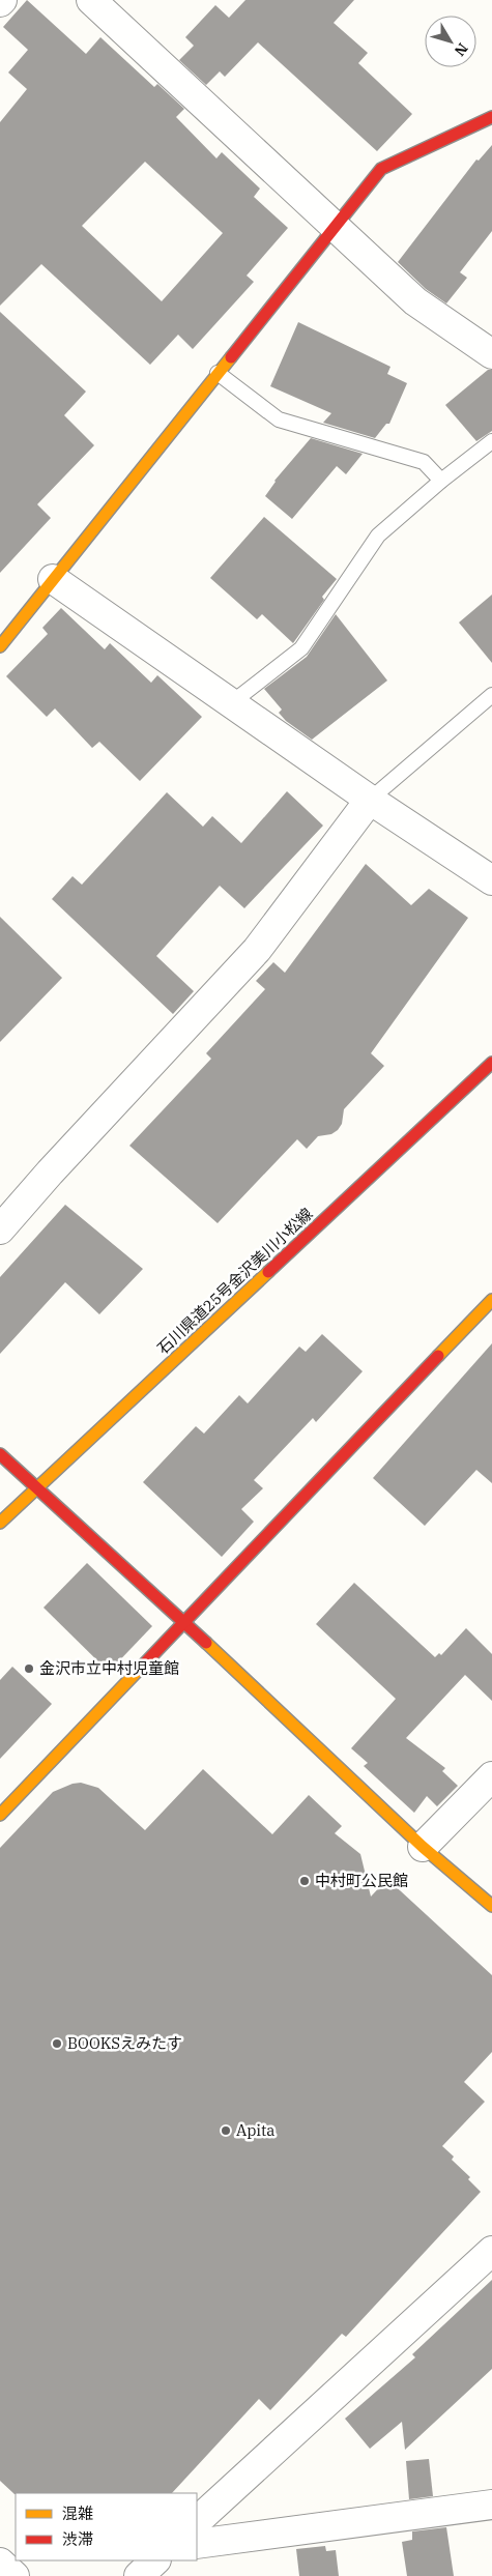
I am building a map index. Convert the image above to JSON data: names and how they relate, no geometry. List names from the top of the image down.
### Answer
{
  "streets": {
    "street": ["石川県道25号金沢美川小松線"]
  },
  "places": [
    "金沢市立中村児童館",
    "中村町公民館",
    "BOOKSえみたす",
    "Apita"
  ],
  "legend": ["混雑", "渋滞"],
  "north": "bottom right"
}
